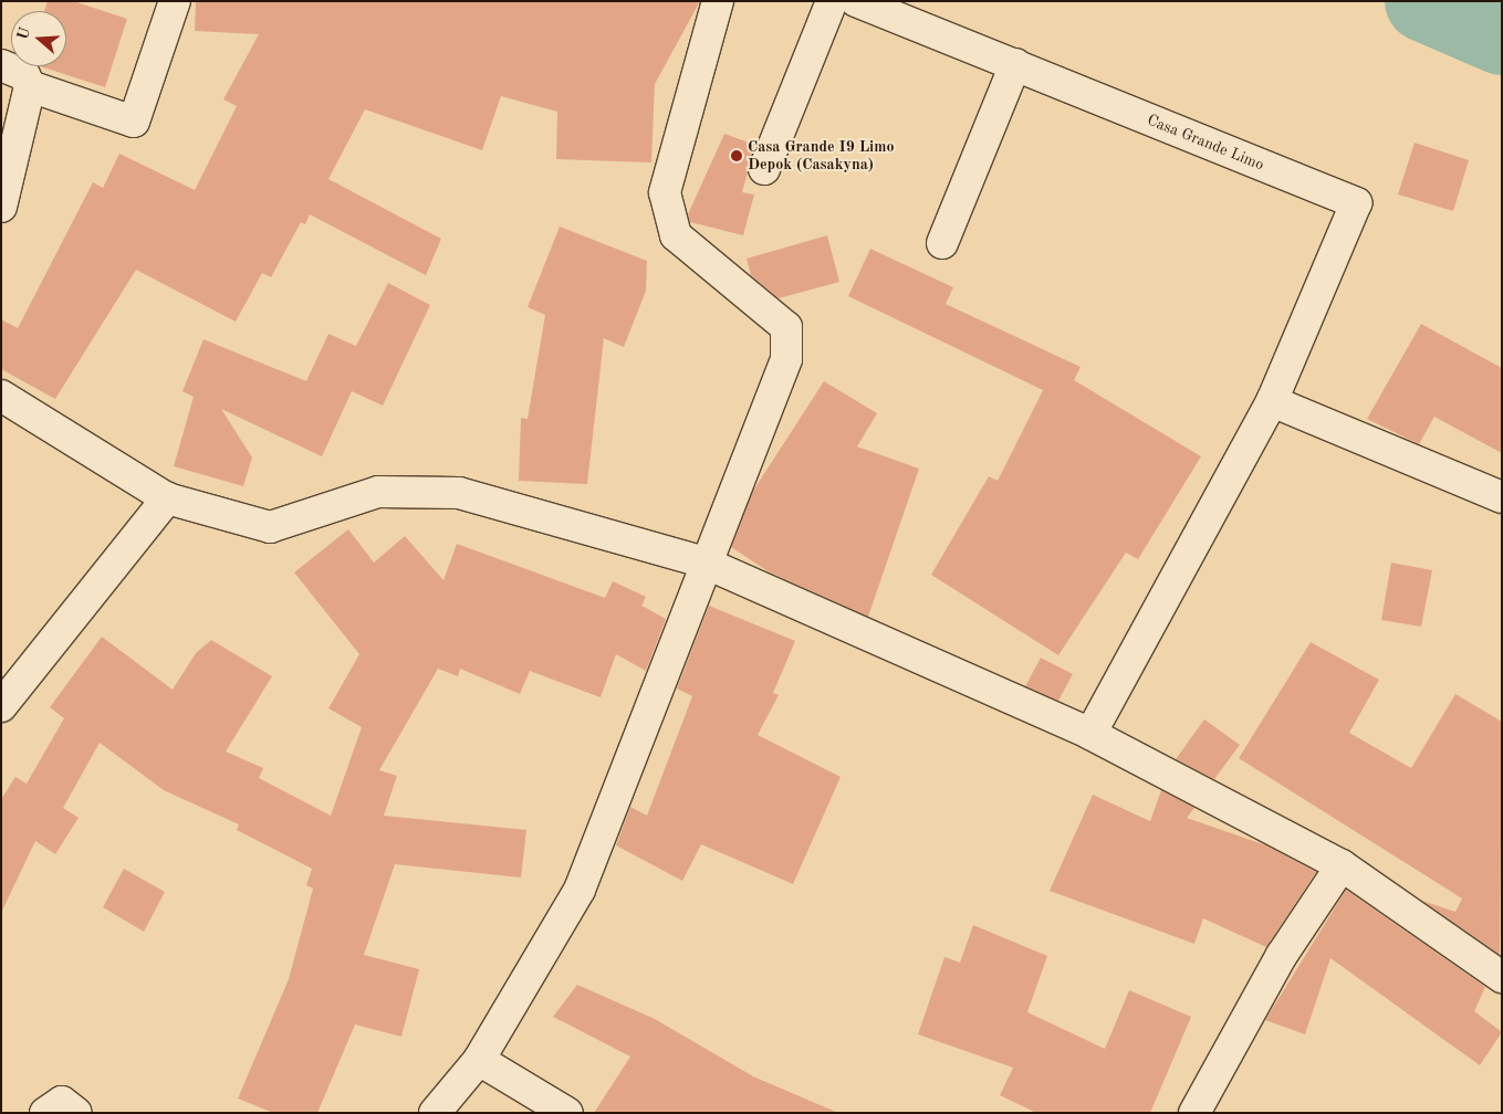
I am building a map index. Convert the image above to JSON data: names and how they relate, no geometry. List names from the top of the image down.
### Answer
{
  "streets": {
    "street": ["Casa Grande Limo"]
  },
  "places": ["Casa Grande I9 Limo Depok (Casakyna)"],
  "north": "left"
}
